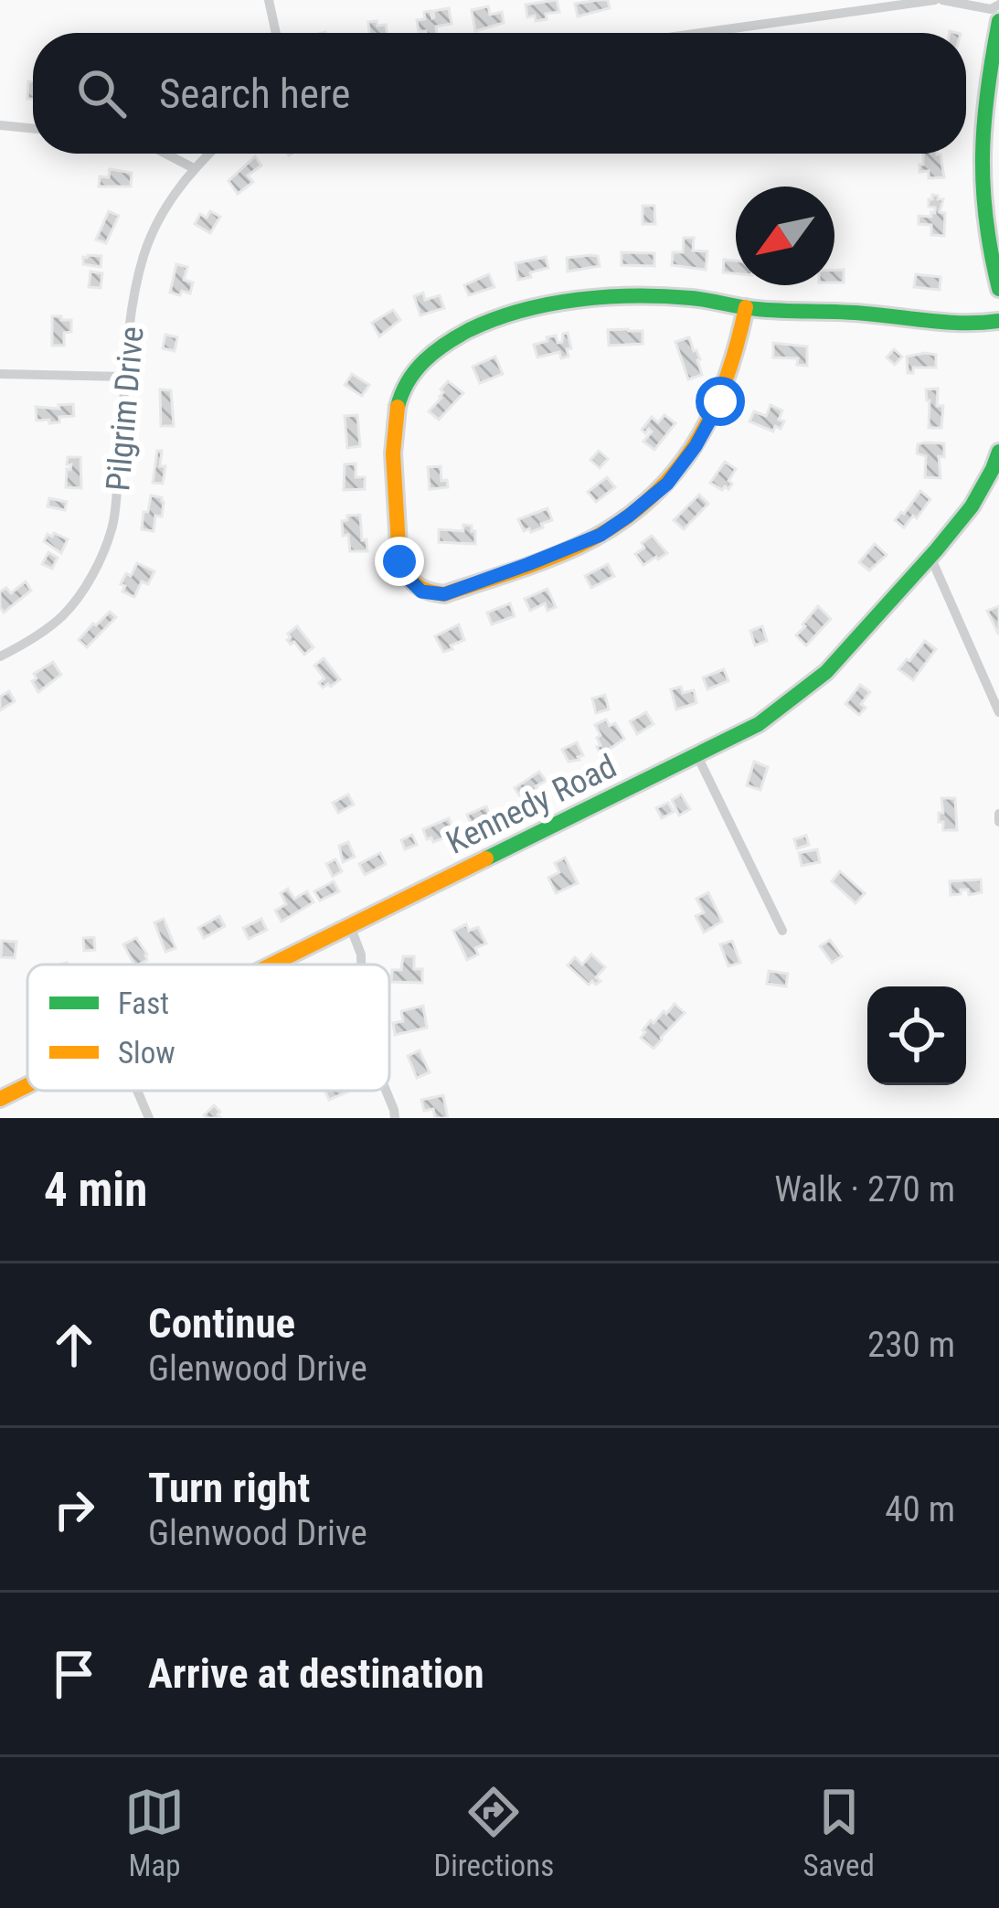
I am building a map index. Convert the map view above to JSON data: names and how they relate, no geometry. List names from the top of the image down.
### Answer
{
  "streets": {
    "street": ["Pilgrim Drive", "Kennedy Road"]
  },
  "legend": ["Fast", "Slow"],
  "north": "bottom left",
  "page": {
    "search": "Search here",
    "heading": ["4 min", "Walk · 270 m"],
    "list": [
      ["Continue", "Glenwood Drive", "230 m"],
      ["Turn right", "Glenwood Drive", "40 m"],
      "Arrive at destination"
    ],
    "nav": ["Map", "Directions", "Saved"]
  }
}
